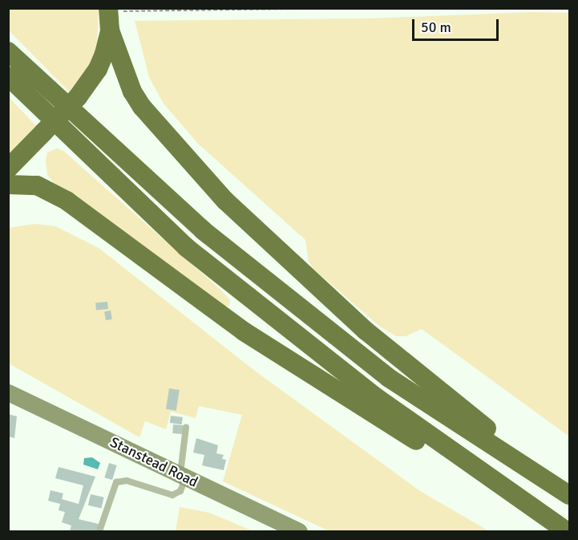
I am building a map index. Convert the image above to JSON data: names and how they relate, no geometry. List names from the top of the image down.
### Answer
{
  "streets": {
    "main road": ["Stanstead Road"]
  },
  "scale_bar": "50 m"
}
